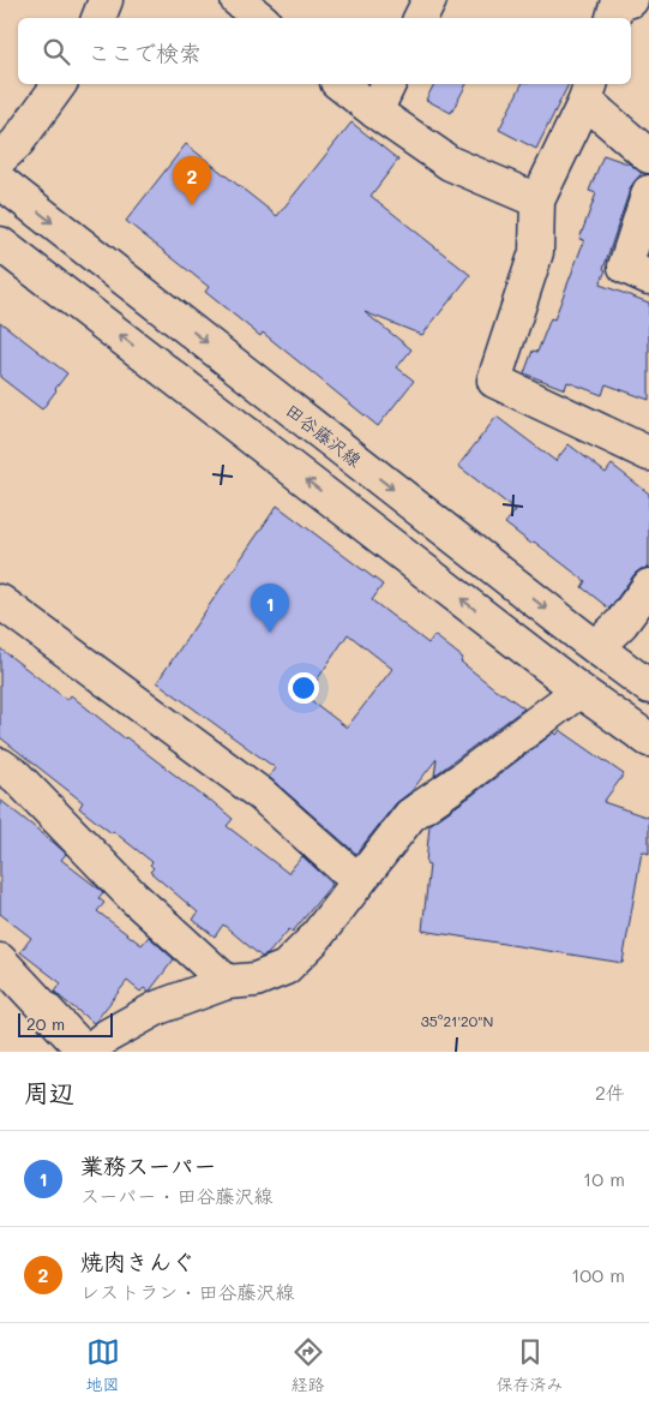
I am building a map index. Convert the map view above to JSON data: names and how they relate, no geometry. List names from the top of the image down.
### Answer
{
  "streets": {
    "street": ["田谷藤沢線"]
  },
  "scale_bar": "20 m",
  "page": {
    "search": "ここで検索",
    "pins": ["2", "1"],
    "scale": "20 m",
    "heading": ["周辺", "2件"],
    "list": [
      {
        "mark": "1",
        "name": "業務スーパー",
        "note": "スーパー · 田谷藤沢線",
        "value": "10 m"
      },
      {
        "mark": "2",
        "name": "焼肉きんぐ",
        "note": "レストラン · 田谷藤沢線",
        "value": "100 m"
      }
    ],
    "nav": ["地図", "経路", "保存済み"]
  },
  "coordinates": ["35°21'20\"N"]
}
